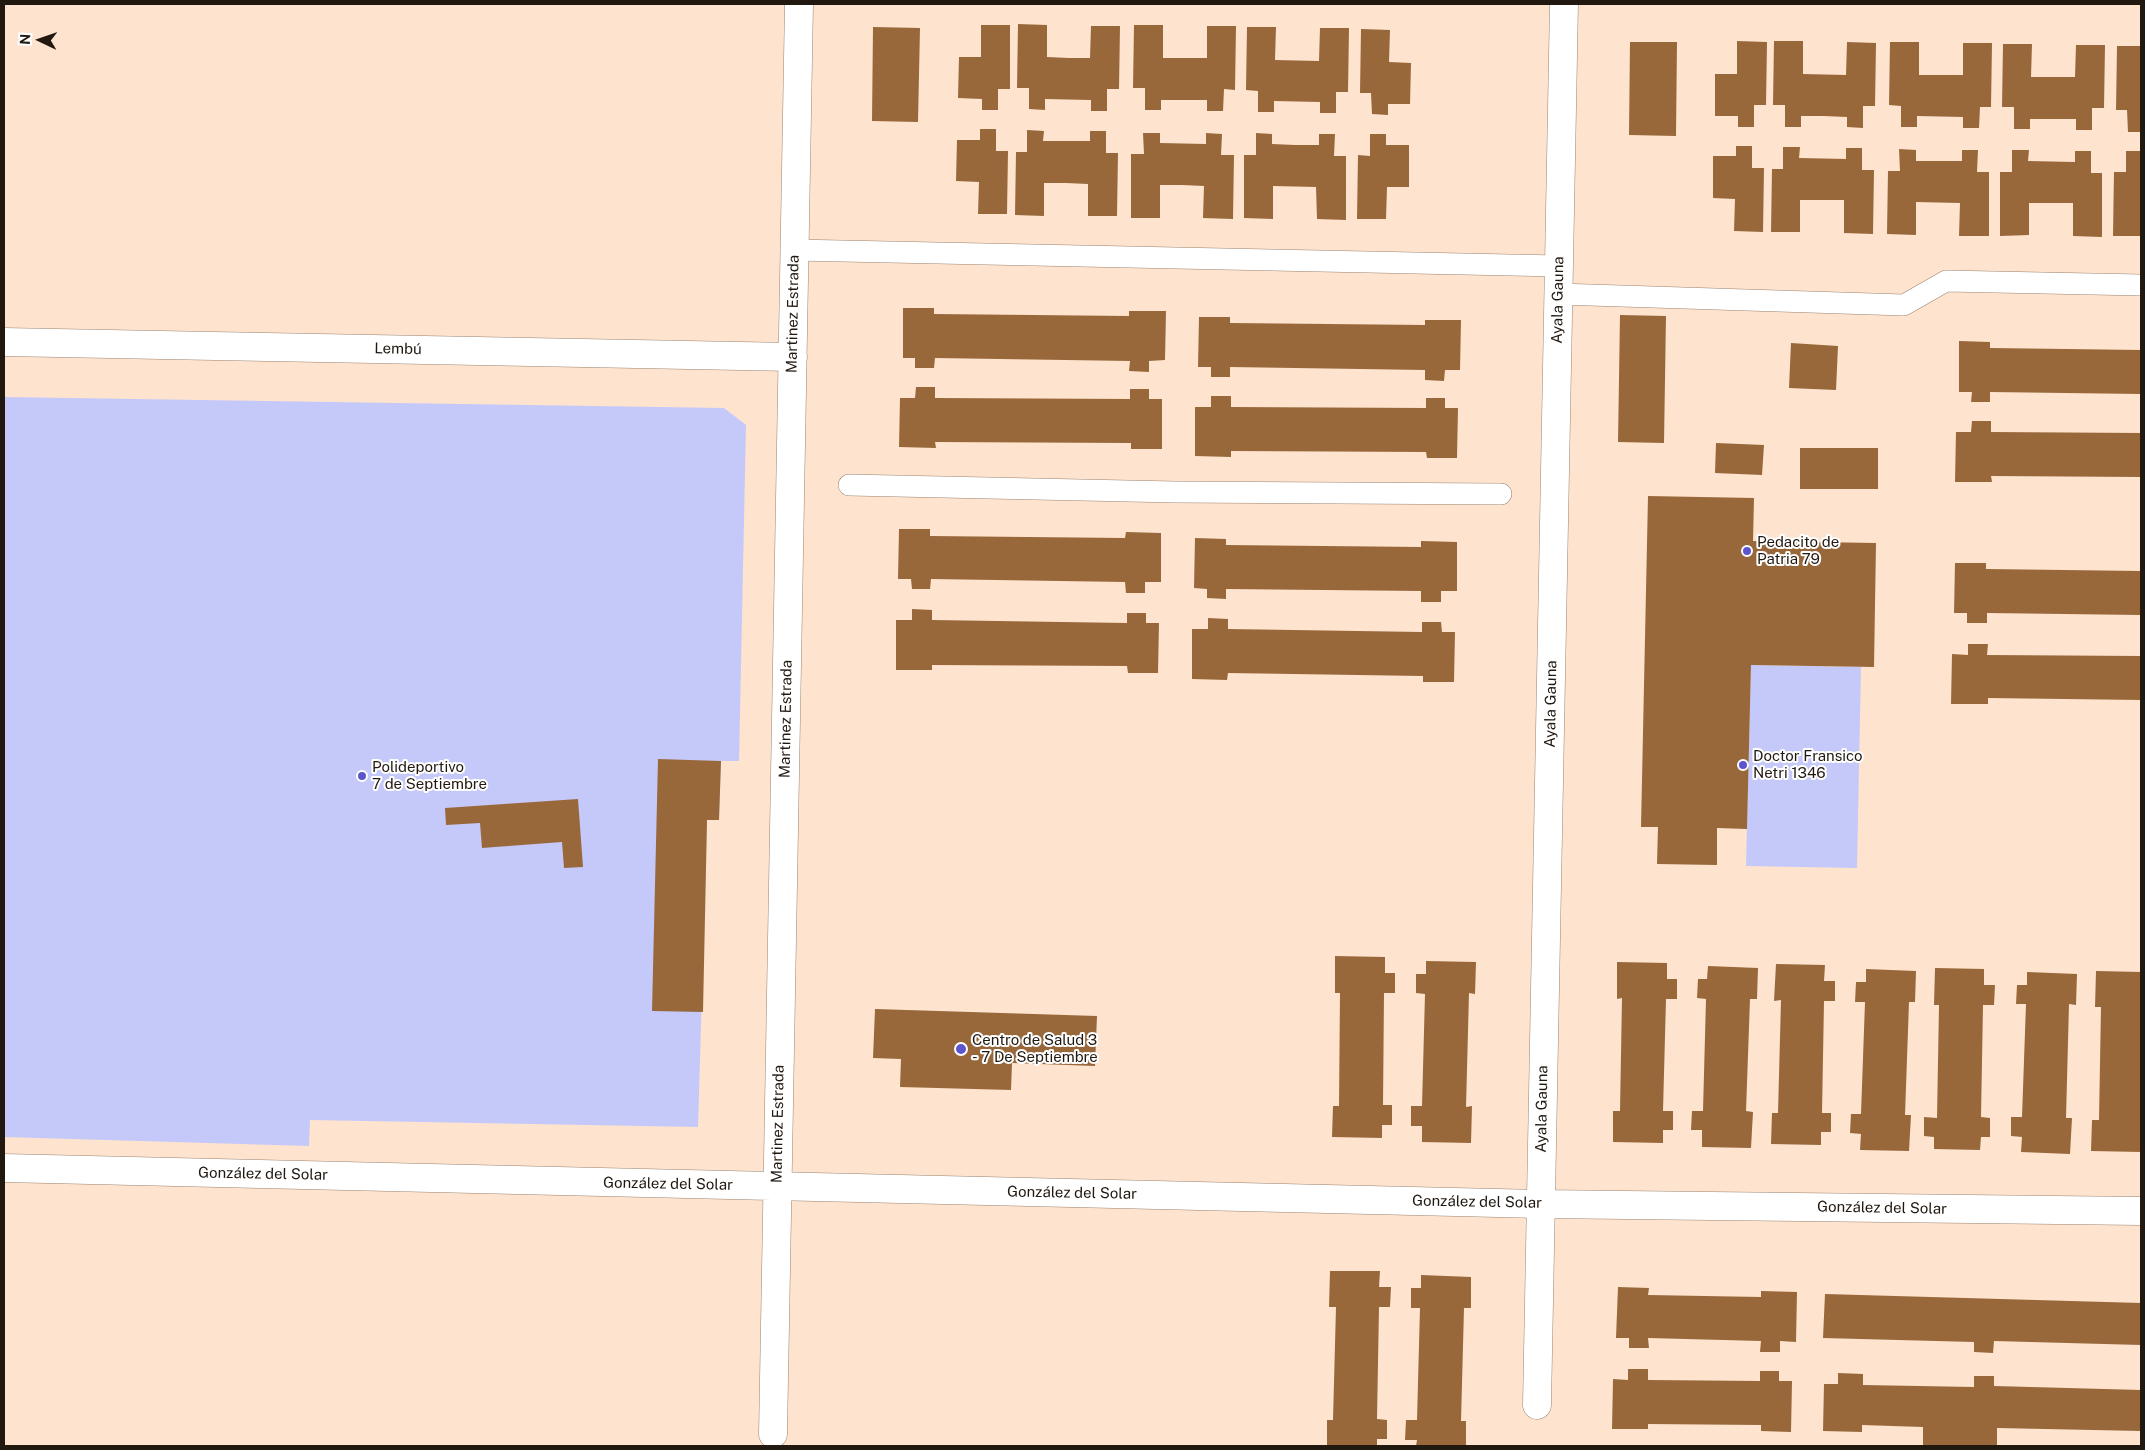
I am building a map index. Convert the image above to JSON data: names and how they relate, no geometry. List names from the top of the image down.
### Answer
{
  "streets": {
    "street": [
      "Ayala Gauna",
      "Martinez Estrada",
      "Lembú",
      "González del Solar"
    ]
  },
  "crossings": [
    ["Ayala Gauna", "González del Solar"],
    ["Martinez Estrada", "Lembú"],
    ["Martinez Estrada", "González del Solar"]
  ],
  "places": [
    "Pedacito de Patria 79",
    "Doctor Fransico Netri 1346",
    "Polideportivo 7 de Septiembre",
    "Centro de Salud 3 - 7 De Septiembre"
  ],
  "north": "left"
}
